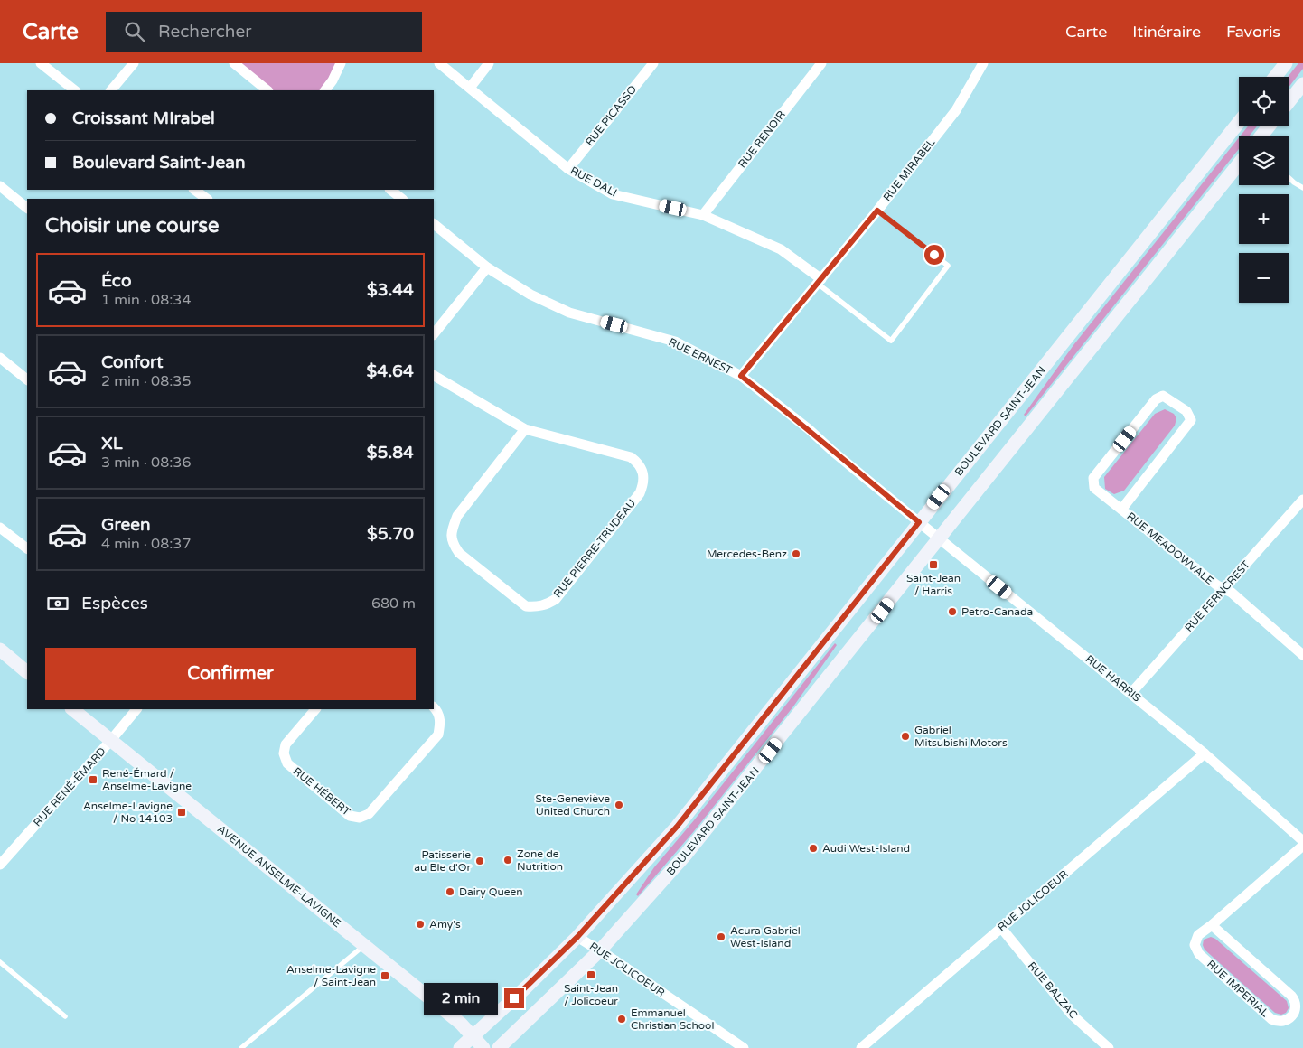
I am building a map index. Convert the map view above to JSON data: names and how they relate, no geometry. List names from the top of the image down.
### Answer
{
  "streets": {
    "main road": ["BOULEVARD SAINT-JEAN", "AVENUE ANSELME-LAVIGNE"],
    "street": [
      "RUE PICASSO",
      "RUE RENOIR",
      "RUE MIRABEL",
      "RUE DALI",
      "RUE ERNEST",
      "RUE PIERRE-TRUDEAU",
      "RUE MEADOWVALE",
      "RUE FERNCREST",
      "RUE HARRIS",
      "RUE RENÉ-ÉMARD",
      "RUE HÉBERT",
      "RUE JOLICOEUR",
      "RUE IMPERIAL",
      "RUE BALZAC"
    ]
  },
  "crossings": [
    ["RUE PICASSO", "RUE DALI"],
    ["RUE RENOIR", "RUE DALI"],
    ["RUE MIRABEL", "RUE DALI"],
    ["RUE MIRABEL", "RUE ERNEST"],
    ["RUE ERNEST", "BOULEVARD SAINT-JEAN"],
    ["RUE ERNEST", "RUE HARRIS"],
    ["BOULEVARD SAINT-JEAN", "RUE HARRIS"],
    ["BOULEVARD SAINT-JEAN", "AVENUE ANSELME-LAVIGNE"],
    ["BOULEVARD SAINT-JEAN", "RUE JOLICOEUR"],
    ["RUE MEADOWVALE", "RUE FERNCREST"],
    ["RUE FERNCREST", "RUE HARRIS"],
    ["RUE HARRIS", "RUE JOLICOEUR"],
    ["RUE RENÉ-ÉMARD", "AVENUE ANSELME-LAVIGNE"],
    ["RUE JOLICOEUR", "RUE BALZAC"]
  ],
  "places": {
    "other": [
      "Mercedes-Benz",
      "Petro-Canada",
      "Gabriel Mitsubishi Motors",
      "Ste-Geneviève United Church",
      "Audi West-Island",
      "Zone de Nutrition",
      "Patisserie au Ble d'Or",
      "Dairy Queen",
      "Amy's",
      "Acura Gabriel West-Island",
      "Emmanuel Christian School"
    ],
    "transit": [
      "Saint-Jean / Harris",
      "René-Émard / Anselme-Lavigne",
      "Anselme-Lavigne / No 14103",
      "Saint-Jean / Jolicoeur",
      "Anselme-Lavigne / Saint-Jean"
    ]
  },
  "page": {
    "header": "Carte",
    "search": "Rechercher",
    "nav": ["Carte", "Itinéraire", "Favoris"],
    "map_buttons": ["+", "−"],
    "banner": ["Croissant MIrabel", "Boulevard Saint-Jean"],
    "heading": "Choisir une course",
    "list": [
      {
        "name": "Éco",
        "note": "1 min · 08:34",
        "value": "$3.44"
      },
      {
        "name": "Confort",
        "note": "2 min · 08:35",
        "value": "$4.64"
      },
      {
        "name": "XL",
        "note": "3 min · 08:36",
        "value": "$5.84"
      },
      {
        "name": "Green",
        "note": "4 min · 08:37",
        "value": "$5.70"
      }
    ],
    "pay": ["Espèces", "680 m"],
    "buttons": "Confirmer",
    "bubble": "2 min"
  }
}
